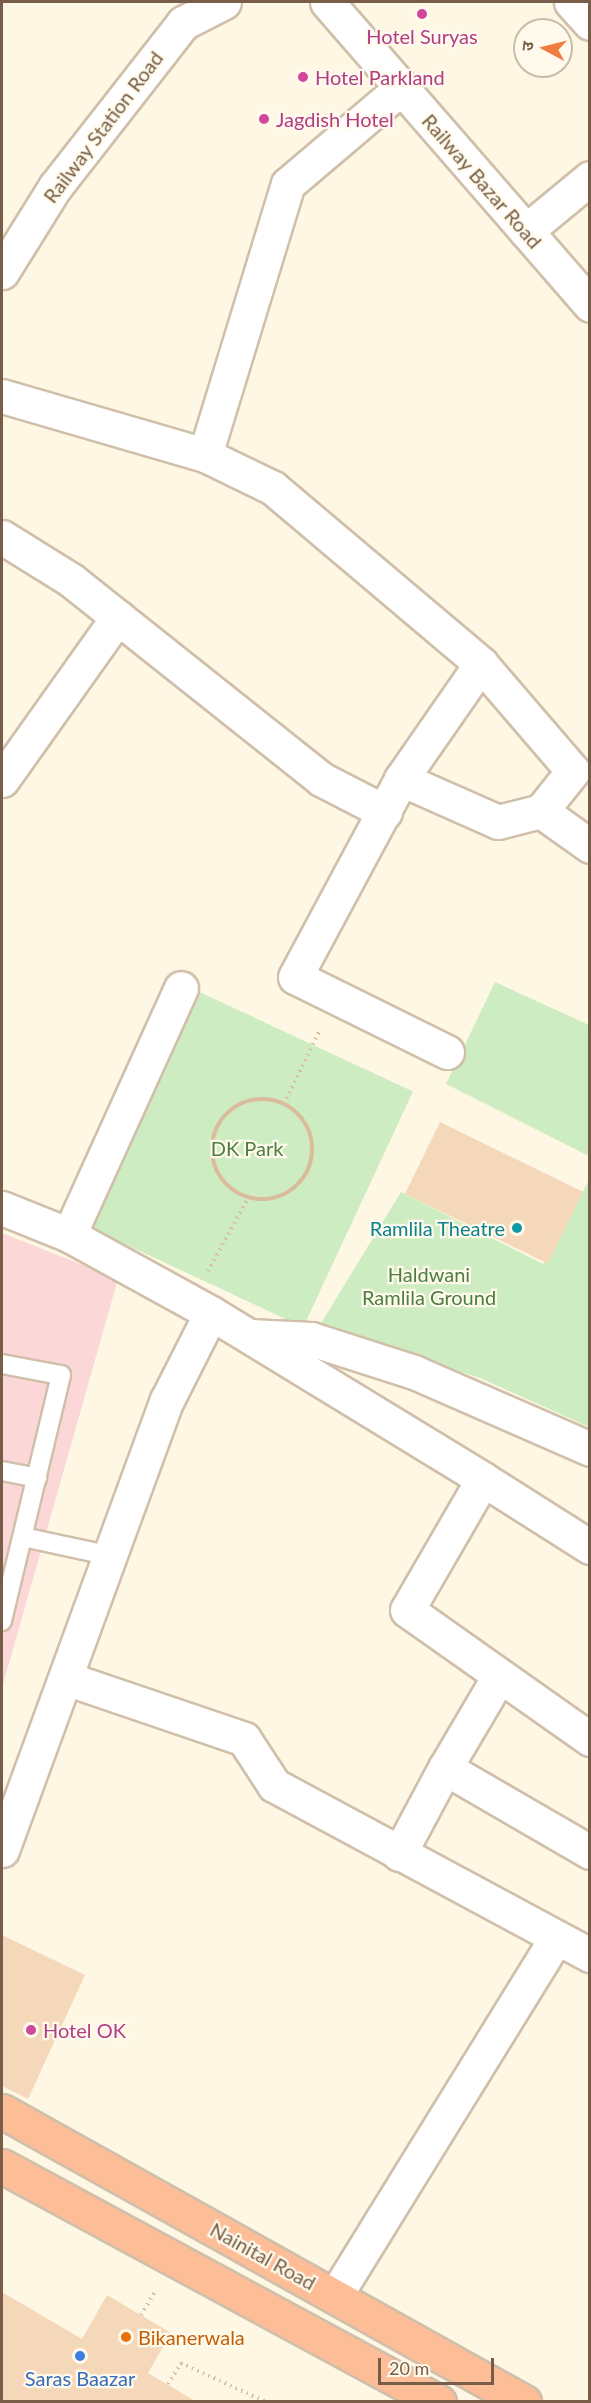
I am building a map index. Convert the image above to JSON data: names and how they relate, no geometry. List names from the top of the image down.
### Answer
{
  "streets": {
    "highway": ["Nainital Road"],
    "street": ["Railway Station Road", "Railway Bazar Road"]
  },
  "parks": ["DK Park", "Haldwani Ramlila Ground"],
  "places": [
    "Hotel Suryas",
    "Hotel Parkland",
    "Jagdish Hotel",
    "Ramlila Theatre",
    "Hotel OK",
    "Bikanerwala",
    "Saras Baazar"
  ],
  "scale_bar": "20 m",
  "north": "left"
}
